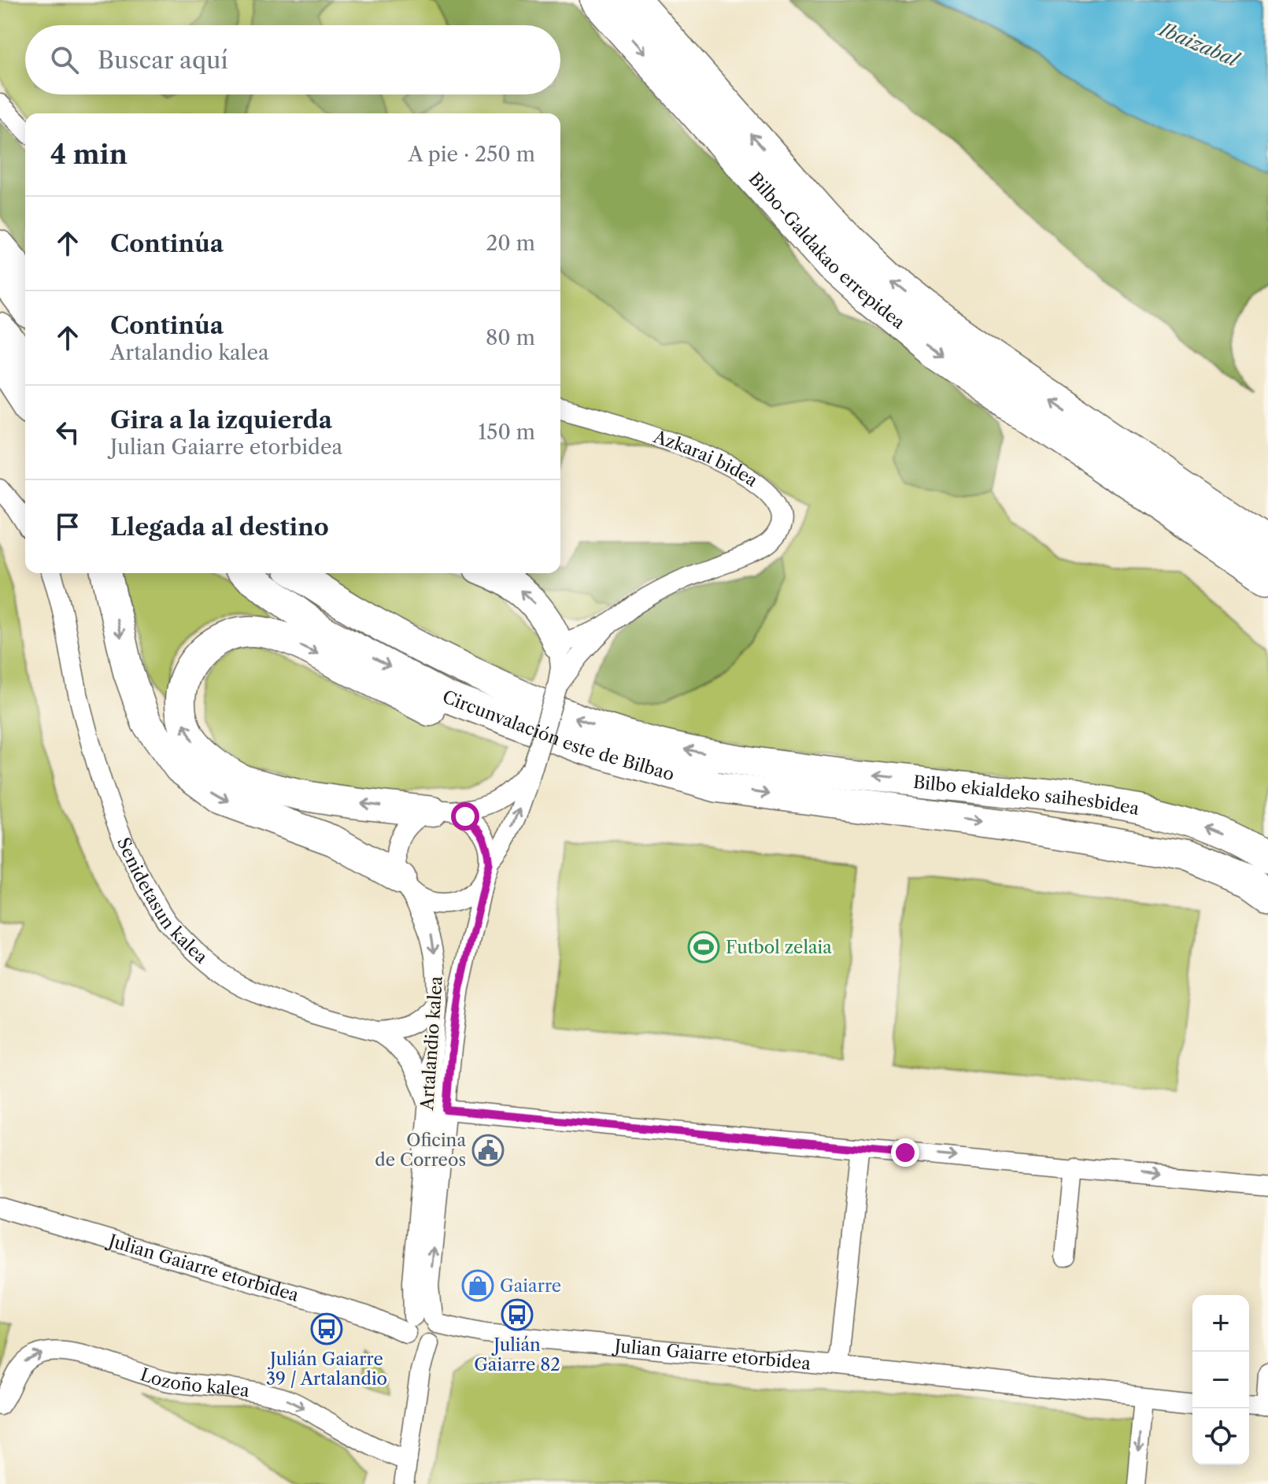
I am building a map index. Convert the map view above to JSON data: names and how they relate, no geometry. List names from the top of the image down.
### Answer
{
  "streets": {
    "highway": ["Bilbo-Galdakao errepidea"],
    "main road": ["Circunvalación este de Bilbao", "Bilbo ekialdeko saihesbidea"],
    "street": [
      "Azkarai bidea",
      "Senidetasun kalea",
      "Artalandio kalea",
      "Julian Gaiarre etorbidea",
      "Lozoño kalea"
    ]
  },
  "crossings": [
    ["Circunvalación este de Bilbao", "Bilbo ekialdeko saihesbidea"],
    ["Senidetasun kalea", "Artalandio kalea"],
    ["Artalandio kalea", "Julian Gaiarre etorbidea"],
    ["Artalandio kalea", "Lozoño kalea"]
  ],
  "one_way": ["Lozoño kalea"],
  "water": ["Ibaizabal"],
  "places": {
    "sports": ["Futbol zelaia"],
    "public building": ["Oficina de Correos"],
    "shop": ["Gaiarre"],
    "bus stop": ["Julián Gaiarre 82", "Julián Gaiarre 39 / Artalandio"]
  },
  "page": {
    "search": "Buscar aquí",
    "heading": ["4 min", "A pie · 250 m"],
    "list": [
      ["Continúa", "20 m"],
      ["Continúa", "Artalandio kalea", "80 m"],
      ["Gira a la izquierda", "Julian Gaiarre etorbidea", "150 m"],
      "Llegada al destino"
    ],
    "map_buttons": ["+", "−"]
  }
}
